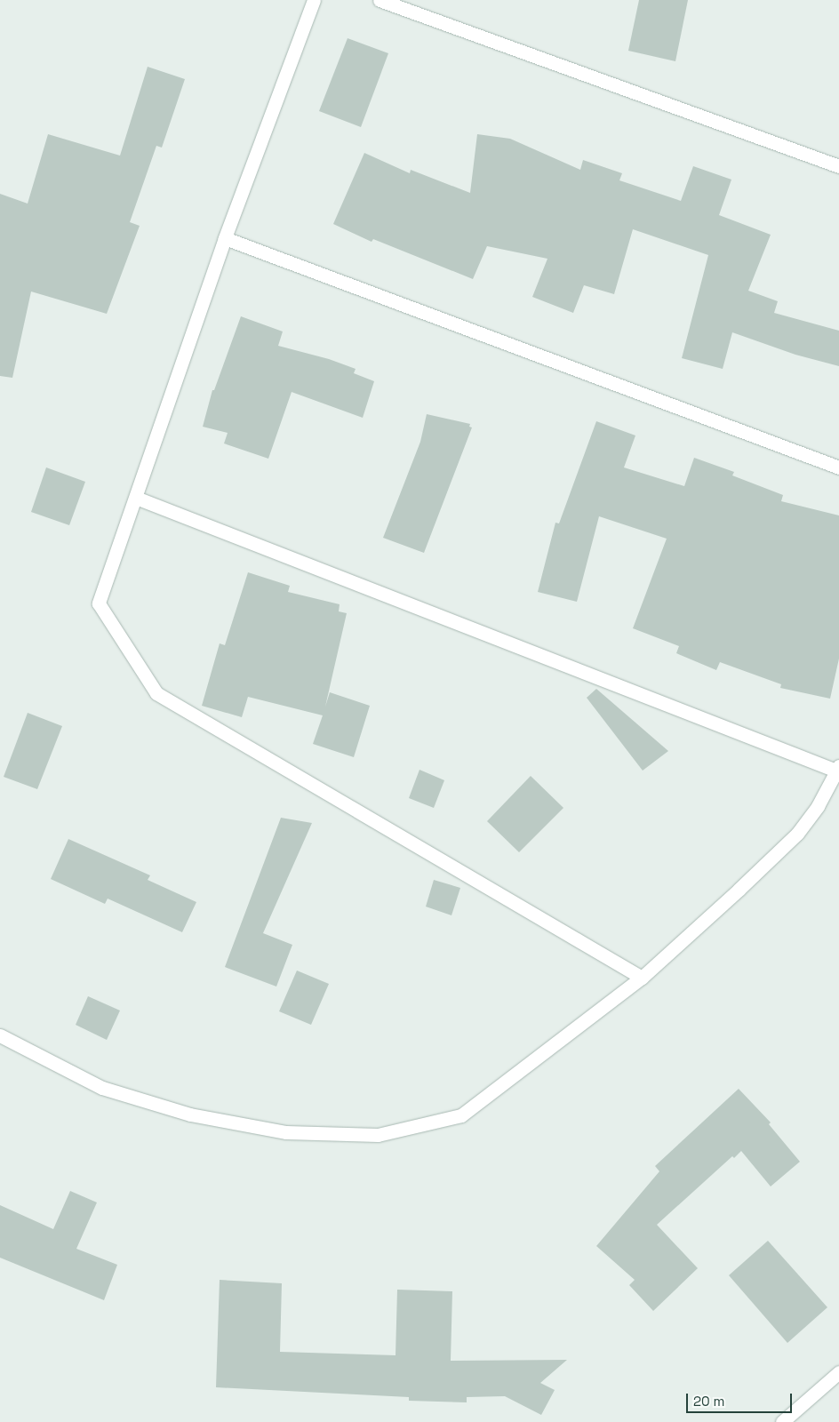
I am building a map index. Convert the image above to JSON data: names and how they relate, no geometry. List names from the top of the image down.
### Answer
{
  "scale_bar": "20 m"
}
